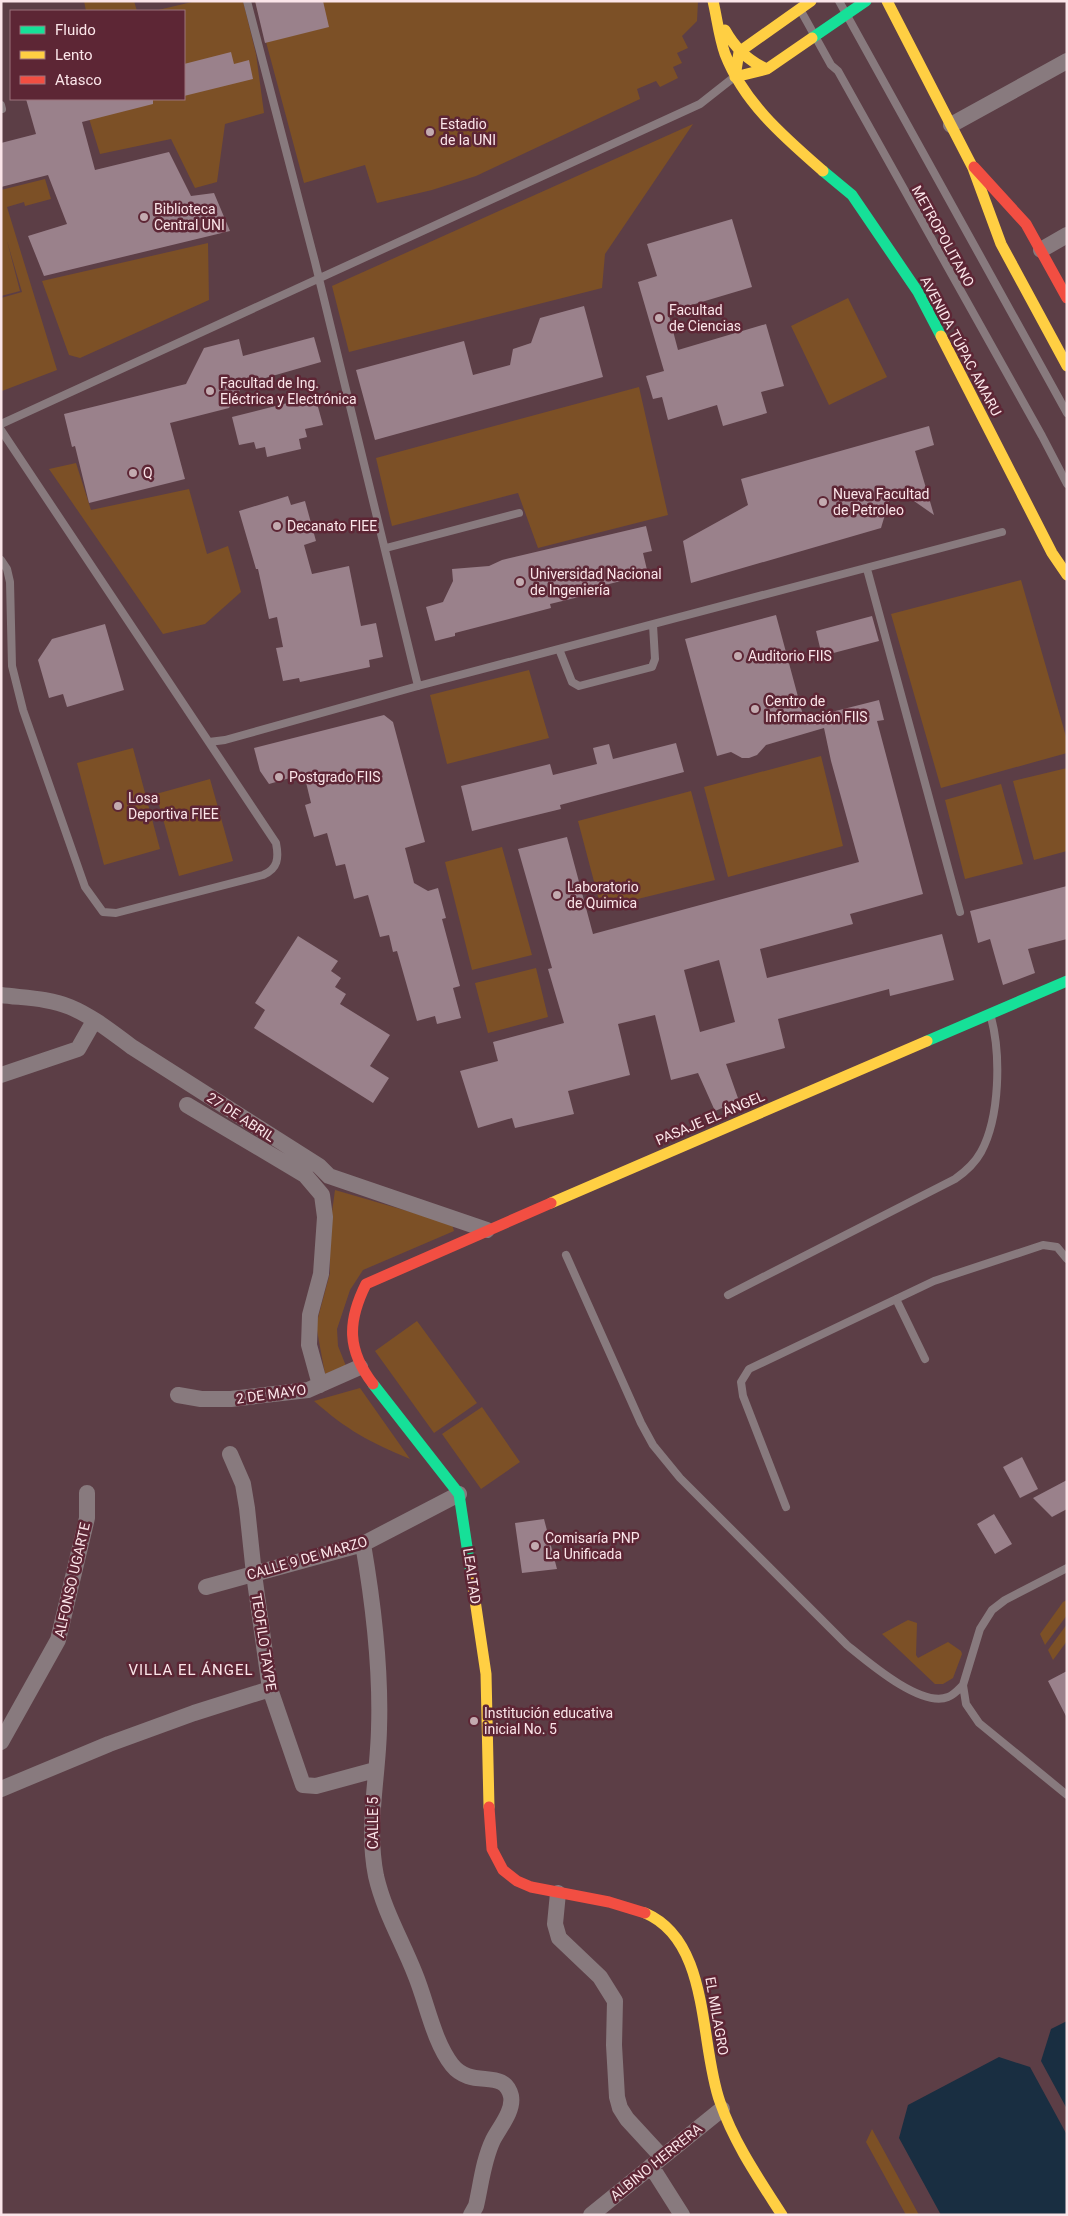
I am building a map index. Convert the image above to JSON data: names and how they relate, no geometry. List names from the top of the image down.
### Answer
{
  "streets": {
    "street": [
      "AVENIDA TÚPAC AMARU",
      "27 DE ABRIL",
      "PASAJE EL ÁNGEL",
      "2 DE MAYO",
      "CALLE 9 DE MARZO",
      "LEALTAD",
      "ALFONSO UGARTE",
      "TEOFILO TAYPE",
      "CALLE 5",
      "EL MILAGRO",
      "ALBINO HERRERA"
    ],
    "lane": ["METROPOLITANO"]
  },
  "crossings": [
    ["27 DE ABRIL", "PASAJE EL ÁNGEL"],
    ["PASAJE EL ÁNGEL", "LEALTAD"],
    ["2 DE MAYO", "LEALTAD"],
    ["CALLE 9 DE MARZO", "LEALTAD"],
    ["CALLE 9 DE MARZO", "TEOFILO TAYPE"],
    ["CALLE 9 DE MARZO", "CALLE 5"],
    ["LEALTAD", "EL MILAGRO"],
    ["TEOFILO TAYPE", "CALLE 5"],
    ["EL MILAGRO", "ALBINO HERRERA"]
  ],
  "districts": ["VILLA EL ÁNGEL"],
  "places": [
    "Estadio de la UNI",
    "Biblioteca Central UNI",
    "Facultad de Ciencias",
    "Facultad de Ing. Eléctrica y Electrónica",
    "Q",
    "Nueva Facultad de Petroleo",
    "Decanato FIEE",
    "Universidad Nacional de Ingeniería",
    "Auditorio FIIS",
    "Centro de Información FIIS",
    "Postgrado FIIS",
    "Losa Deportiva FIEE",
    "Laboratorio de Quimica",
    "Comisaría PNP La Unificada",
    "Institución educativa inicial No. 5"
  ],
  "legend": ["Fluido", "Lento", "Atasco"]
}
